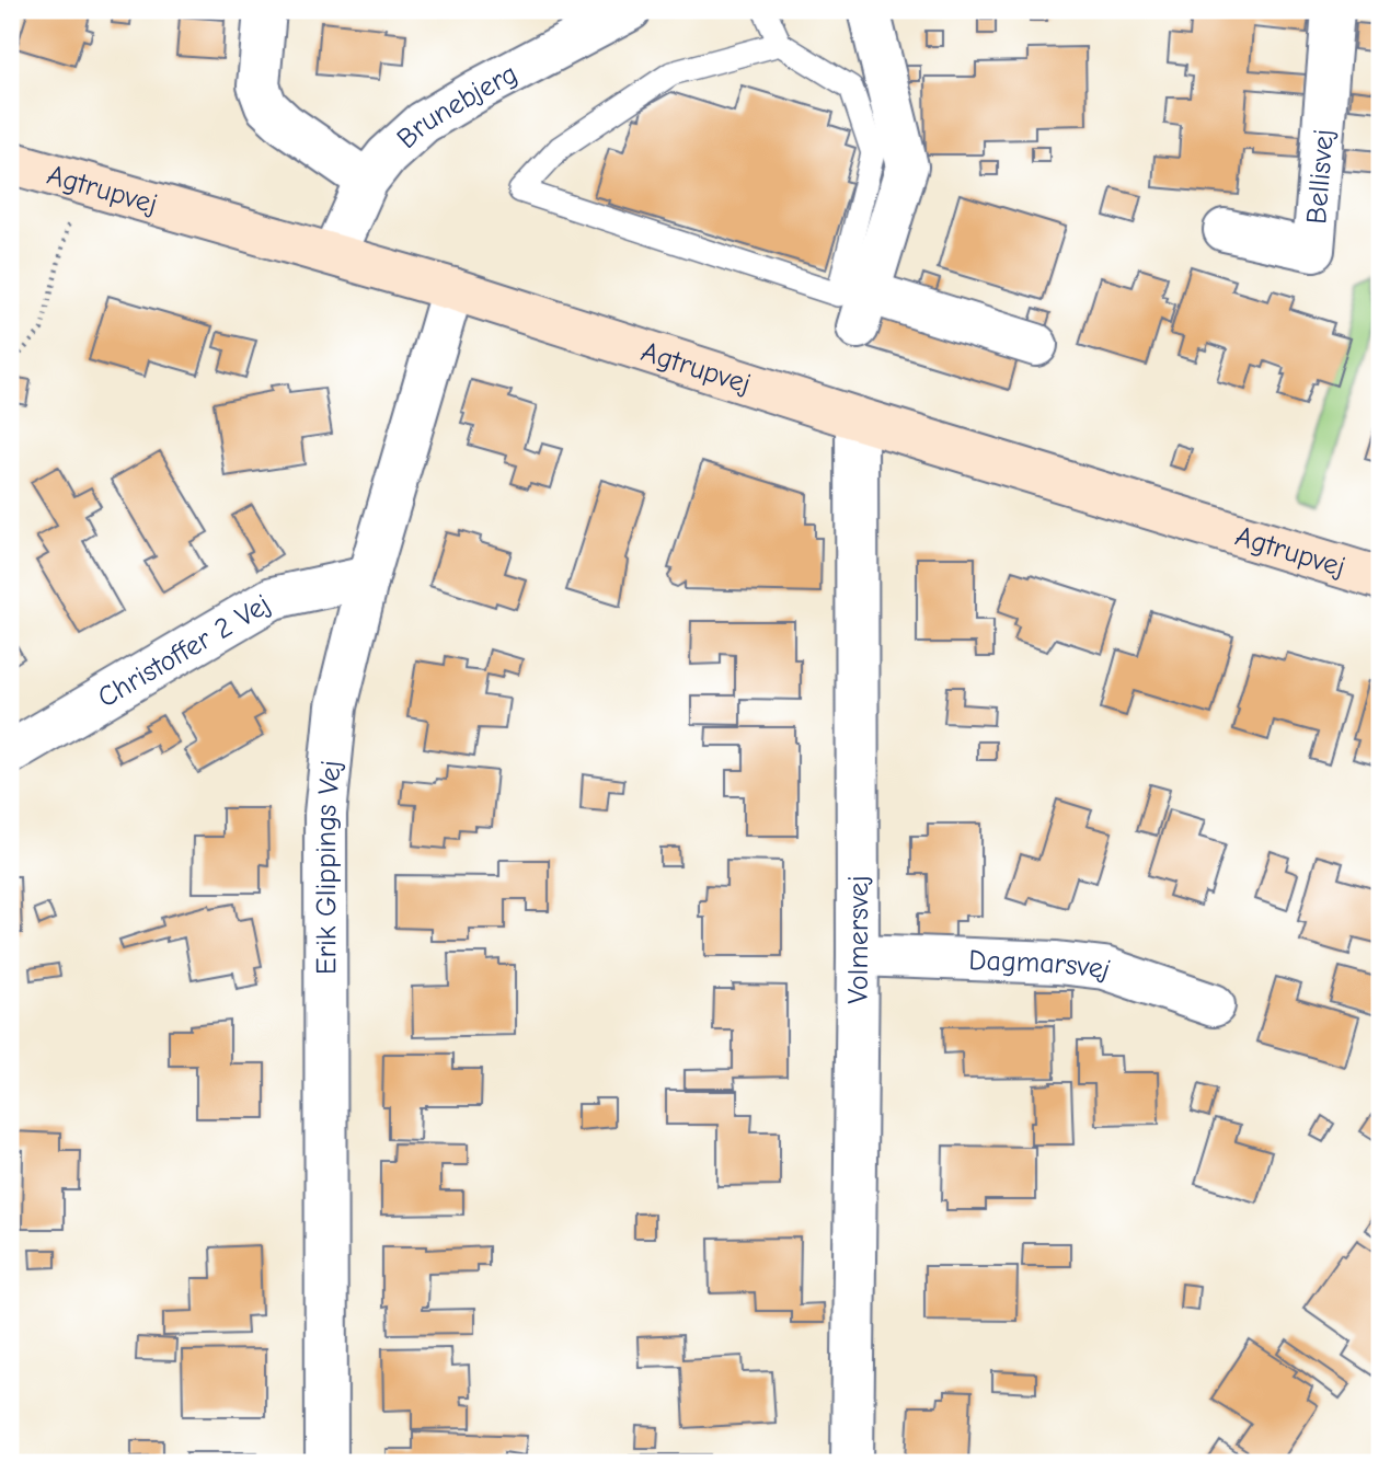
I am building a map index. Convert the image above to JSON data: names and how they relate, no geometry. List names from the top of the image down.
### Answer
{
  "streets": {
    "street": [
      "Brunebjerg",
      "Bellisvej",
      "Agtrupvej",
      "Christoffer 2 Vej",
      "Erik Glippings Vej",
      "Volmersvej",
      "Dagmarsvej"
    ]
  },
  "crossings": [
    ["Brunebjerg", "Agtrupvej"],
    ["Agtrupvej", "Erik Glippings Vej"],
    ["Agtrupvej", "Volmersvej"],
    ["Christoffer 2 Vej", "Erik Glippings Vej"],
    ["Volmersvej", "Dagmarsvej"]
  ]
}
